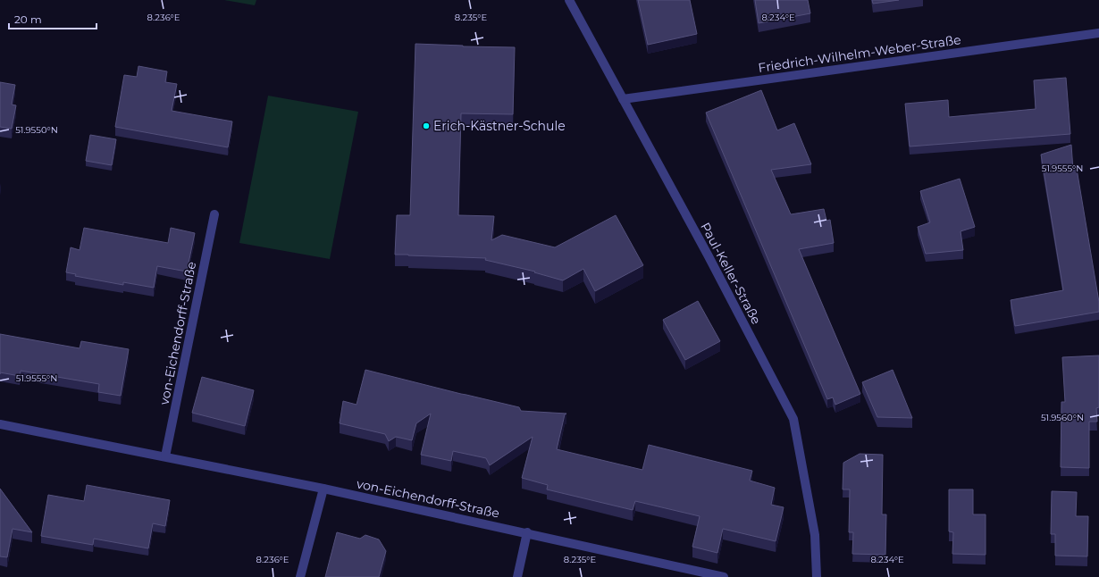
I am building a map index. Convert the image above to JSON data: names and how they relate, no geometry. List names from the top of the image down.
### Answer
{
  "streets": {
    "street": ["Friedrich-Wilhelm-Weber-Straße", "Paul-Keller-Straße", "von-Eichendorff-Straße"]
  },
  "crossings": [
    ["Friedrich-Wilhelm-Weber-Straße", "Paul-Keller-Straße"]
  ],
  "places": ["Erich-Kästner-Schule"],
  "scale_bar": "20 m",
  "coordinates": [
    "8.236°E",
    "8.235°E",
    "8.234°E",
    "51.9550°N",
    "51.9555°N",
    "51.9560°N"
  ]
}
